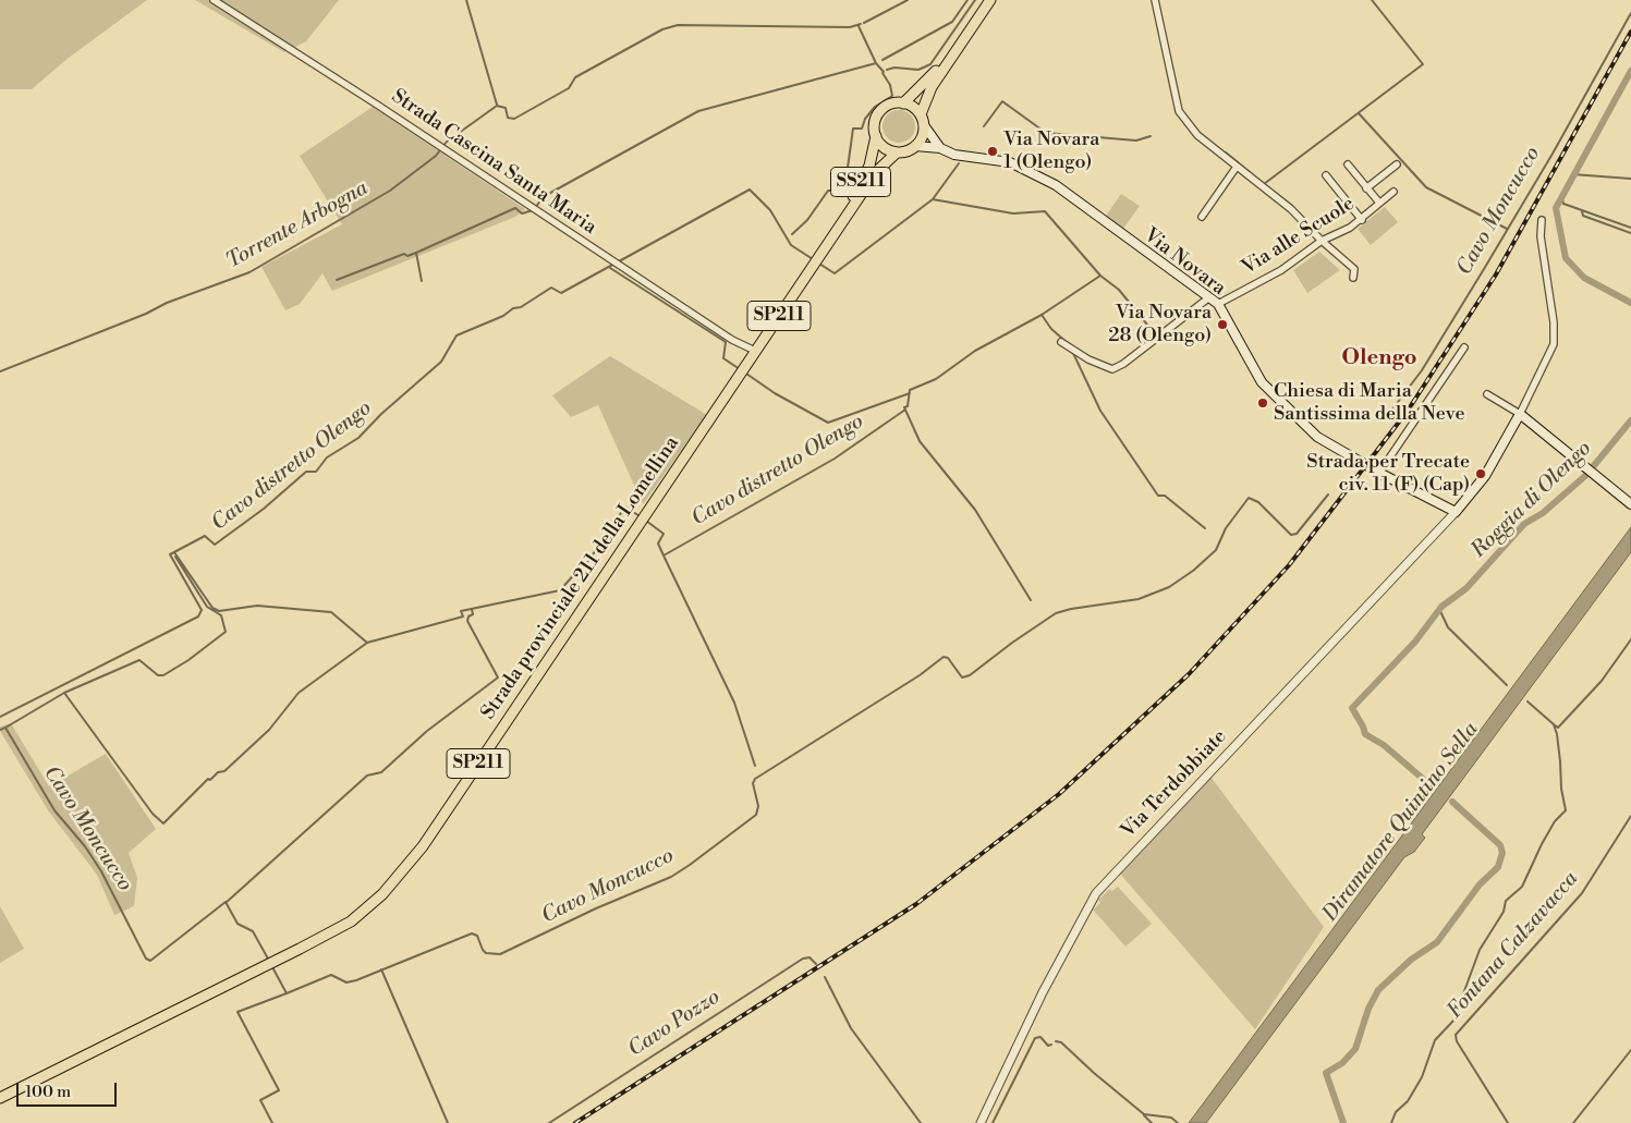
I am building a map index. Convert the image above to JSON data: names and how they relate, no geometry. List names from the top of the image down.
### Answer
{
  "streets": {
    "main road": [
      "SS211",
      "Via Novara",
      "SP211",
      "Strada provinciale 211 della Lomellina"
    ],
    "street": ["Strada Cascina Santa Maria", "Via alle Scuole", "Via Terdobbiate"]
  },
  "crossings": [
    ["Strada Cascina Santa Maria", "Strada provinciale 211 della Lomellina"],
    ["SS211", "Via Novara"],
    ["SS211", "Strada provinciale 211 della Lomellina"],
    ["Via alle Scuole", "Via Novara"],
    ["Via Novara", "Via Terdobbiate"]
  ],
  "districts": ["Olengo"],
  "water": [
    "Cavo Moncucco",
    "Torrente Arbogna",
    "Cavo distretto Olengo",
    "Roggia di Olengo",
    "Diramatore Quintino Sella",
    "Fontana Calzavacca",
    "Cavo Pozzo"
  ],
  "places": [
    "Via Novara 1 (Olengo)",
    "Via Novara 28 (Olengo)",
    "Chiesa di Maria Santissima della Neve",
    "Strada per Trecate civ. 11 (F) (Cap)"
  ],
  "scale_bar": "100 m"
}
